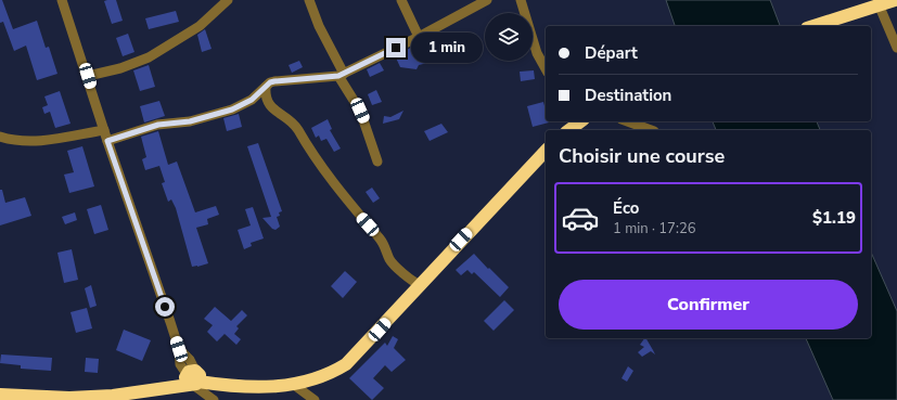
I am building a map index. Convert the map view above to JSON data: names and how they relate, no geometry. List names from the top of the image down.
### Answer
{
  "page": {
    "banner": ["Départ", "Destination"],
    "bubble": "1 min",
    "heading": "Choisir une course",
    "list": [
      {
        "name": "Éco",
        "note": "1 min · 17:26",
        "value": "$1.19"
      }
    ],
    "buttons": "Confirmer"
  }
}
